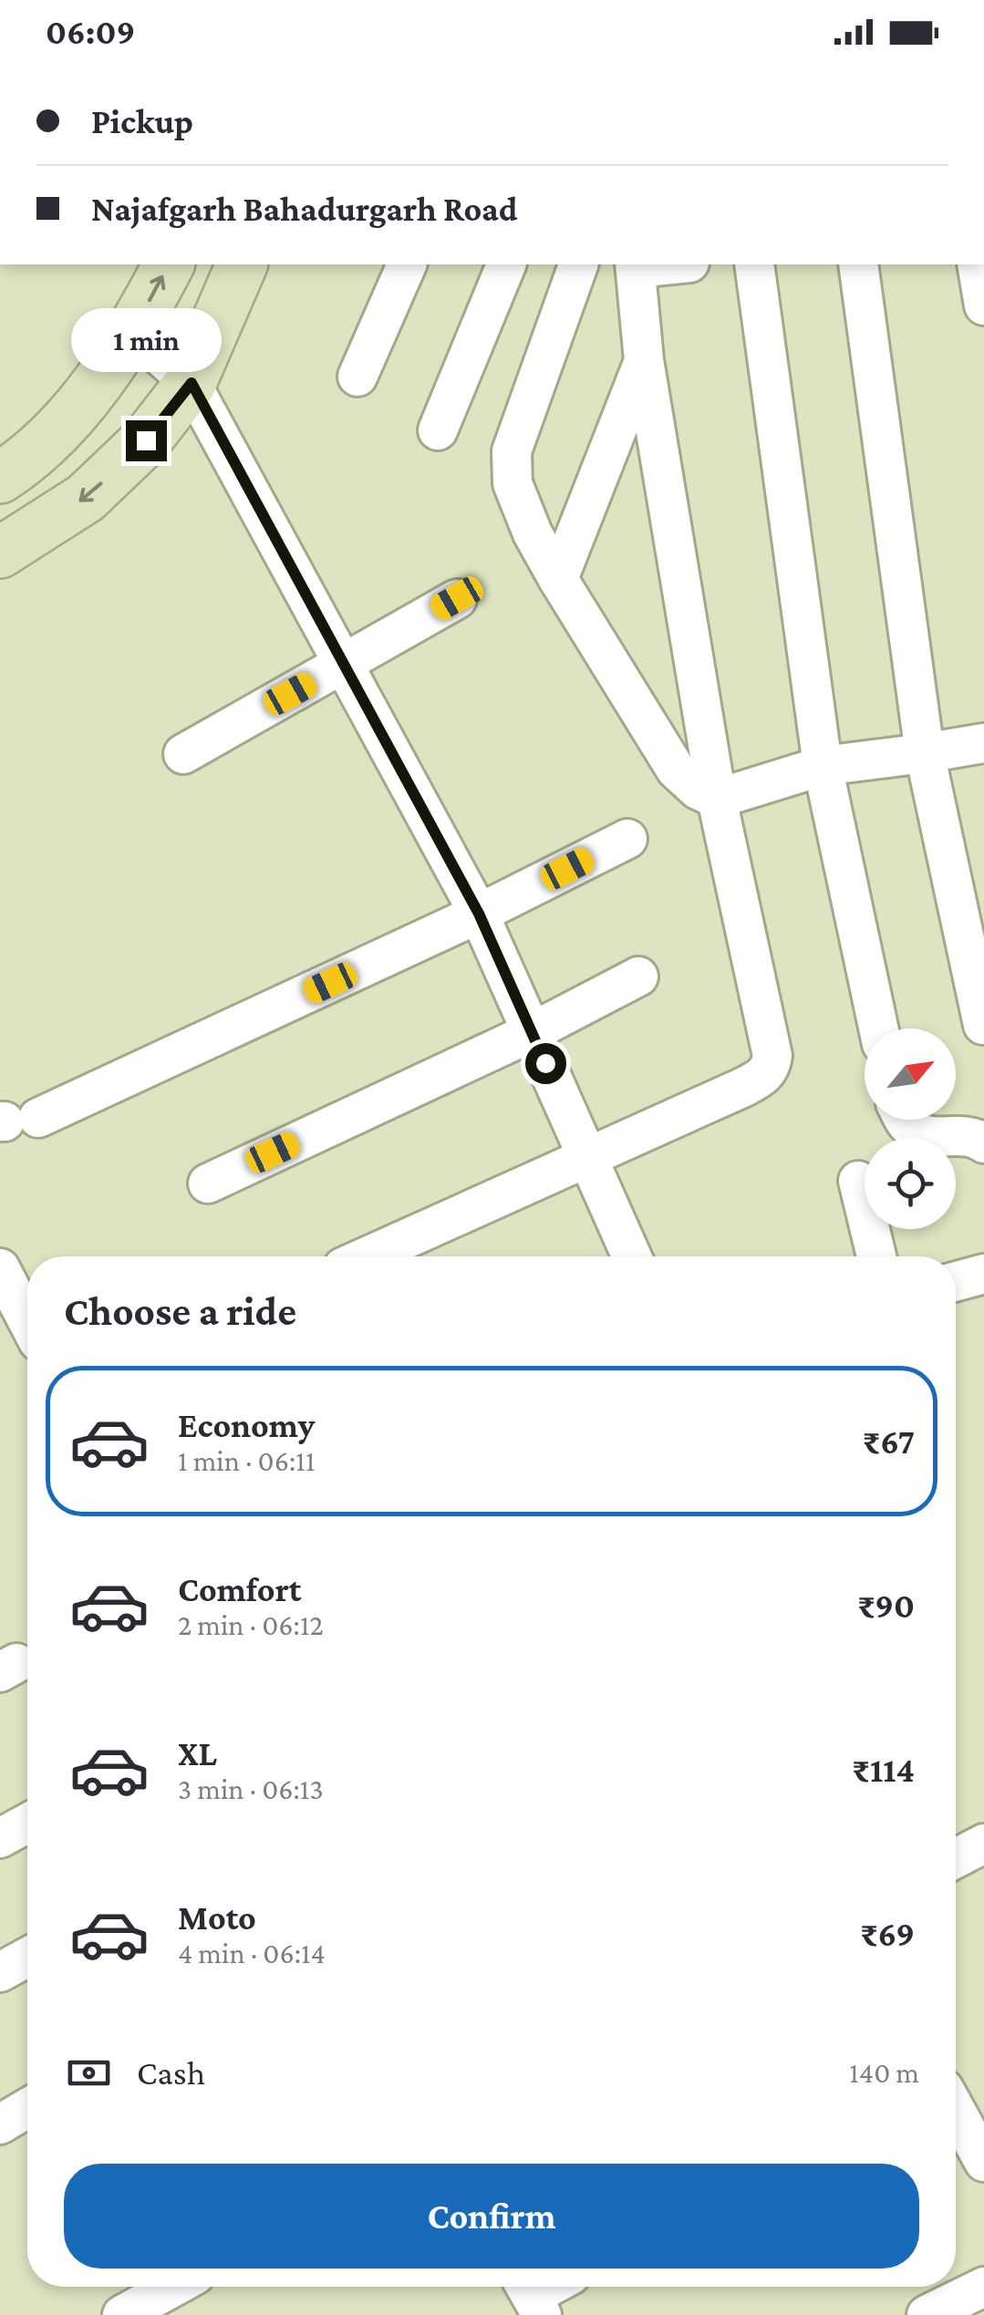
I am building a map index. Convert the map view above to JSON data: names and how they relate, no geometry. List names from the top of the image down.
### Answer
{
  "north": "top right",
  "page": {
    "status": "06:09",
    "banner": ["Pickup", "Najafgarh Bahadurgarh Road"],
    "bubble": "1 min",
    "heading": "Choose a ride",
    "list": [
      {
        "name": "Economy",
        "note": "1 min · 06:11",
        "value": "₹67"
      },
      {
        "name": "Comfort",
        "note": "2 min · 06:12",
        "value": "₹90"
      },
      {
        "name": "XL",
        "note": "3 min · 06:13",
        "value": "₹114"
      },
      {
        "name": "Moto",
        "note": "4 min · 06:14",
        "value": "₹69"
      }
    ],
    "pay": ["Cash", "140 m"],
    "buttons": "Confirm"
  }
}
